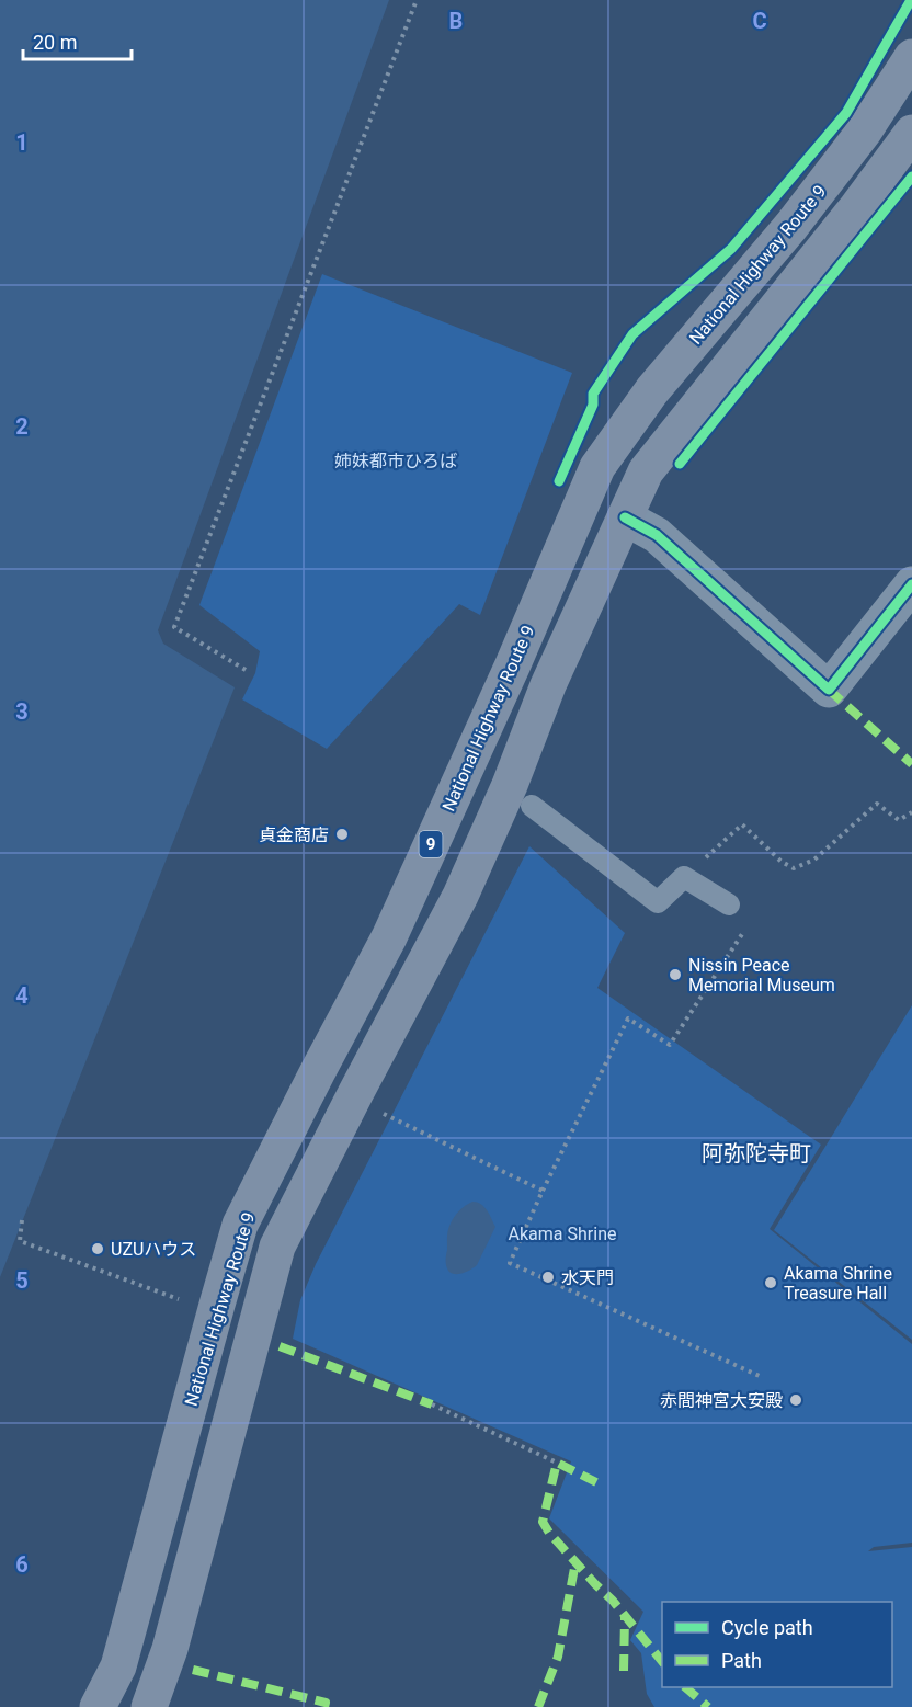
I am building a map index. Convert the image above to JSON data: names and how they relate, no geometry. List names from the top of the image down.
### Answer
{
  "streets": {
    "highway": ["National Highway Route 9", "9"]
  },
  "districts": ["阿弥陀寺町"],
  "parks": ["姉妹都市ひろば", "Akama Shrine"],
  "places": [
    "貞金商店",
    "Nissin Peace Memorial Museum",
    "UZUハウス",
    "水天門",
    "Akama Shrine Treasure Hall",
    "赤間神宮大安殿"
  ],
  "legend": ["Cycle path", "Path"],
  "scale_bar": "20 m",
  "grid": {
    "columns": ["B", "C"],
    "rows": [
      "1",
      "2",
      "3",
      "4",
      "5",
      "6"
    ]
  }
}
